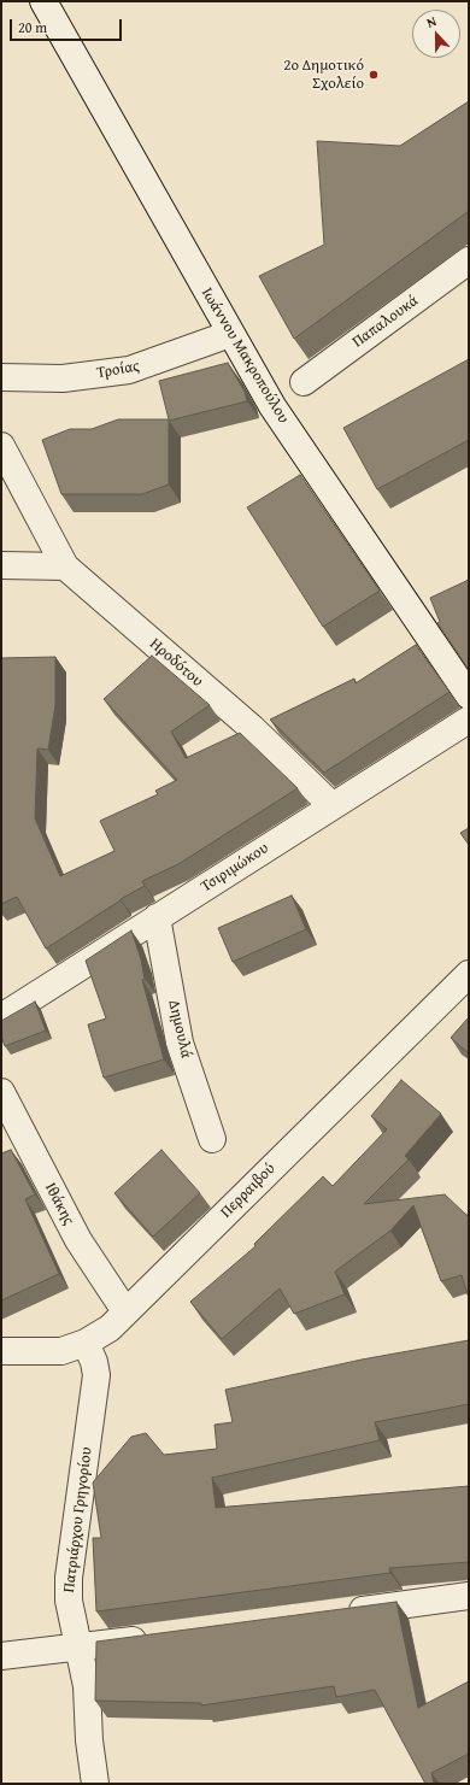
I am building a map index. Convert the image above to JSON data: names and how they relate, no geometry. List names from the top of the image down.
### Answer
{
  "streets": {
    "street": [
      "Παπαλουκά",
      "Ιωάννου Μακροπούλου",
      "Τροίας",
      "Ηροδότου",
      "Τσιριμώκου",
      "Δημουλά",
      "Περραιβού",
      "Ιθάκης",
      "Πατριάρχου Γρηγορίου"
    ]
  },
  "crossings": [
    ["Ιωάννου Μακροπούλου", "Τροίας"],
    ["Ηροδότου", "Τσιριμώκου"],
    ["Τσιριμώκου", "Δημουλά"],
    ["Περραιβού", "Ιθάκης"],
    ["Περραιβού", "Πατριάρχου Γρηγορίου"]
  ],
  "places": ["2ο Δημοτικό Σχολείο"],
  "scale_bar": "20 m",
  "north": "top"
}
